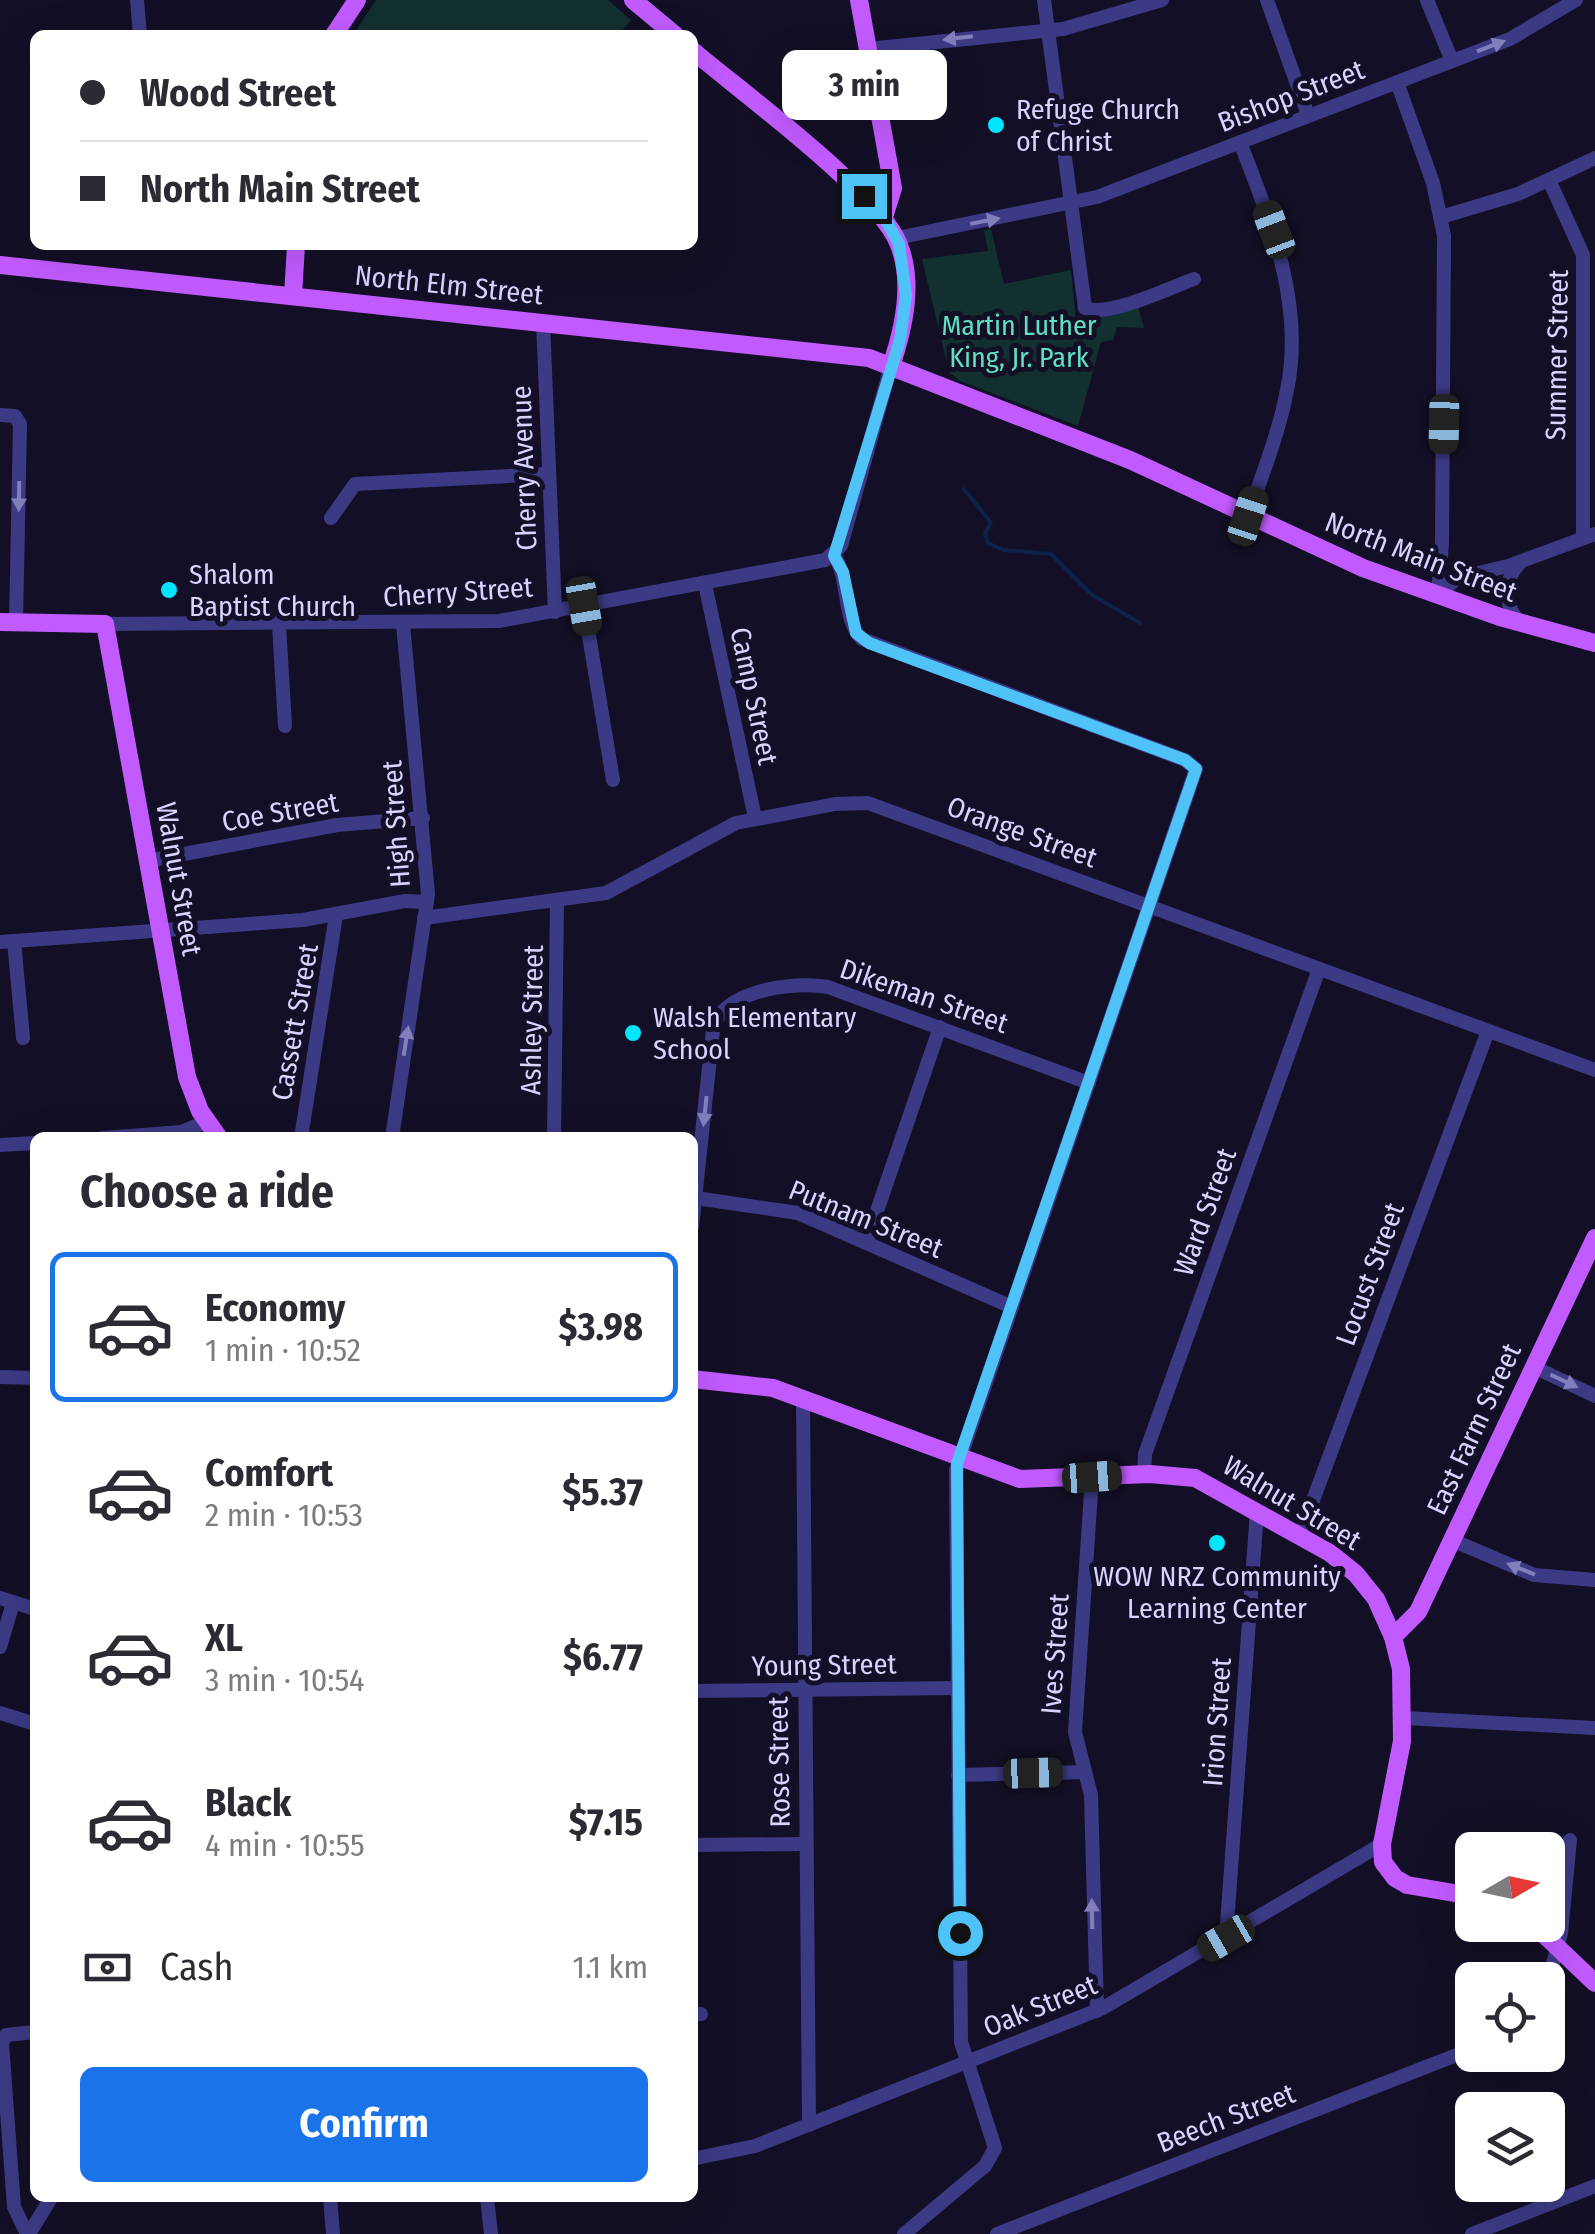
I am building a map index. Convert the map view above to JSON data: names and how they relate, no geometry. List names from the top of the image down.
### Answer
{
  "streets": {
    "main road": [
      "North Elm Street",
      "North Main Street",
      "Cherry Street",
      "Walnut Street",
      "East Farm Street"
    ],
    "street": [
      "Bishop Street",
      "Summer Street",
      "Cherry Avenue",
      "Camp Street",
      "Coe Street",
      "High Street",
      "Orange Street",
      "Dikeman Street",
      "Ashley Street",
      "Cassett Street",
      "Ward Street",
      "Putnam Street",
      "Locust Street",
      "Ives Street",
      "Young Street",
      "Irion Street",
      "Rose Street",
      "Oak Street",
      "Beech Street"
    ]
  },
  "crossings": [
    ["North Elm Street", "Cherry Avenue"],
    ["North Elm Street", "North Main Street"],
    ["Cherry Avenue", "Cherry Street"],
    ["Cherry Street", "Camp Street"],
    ["Cherry Street", "High Street"],
    ["Cherry Street", "Walnut Street"],
    ["Camp Street", "Orange Street"],
    ["Coe Street", "High Street"],
    ["Coe Street", "Walnut Street"],
    ["High Street", "Orange Street"],
    ["Orange Street", "Ashley Street"],
    ["Orange Street", "Ward Street"],
    ["Orange Street", "Locust Street"],
    ["Walnut Street", "Ward Street"],
    ["Walnut Street", "Locust Street"],
    ["Walnut Street", "East Farm Street"],
    ["Walnut Street", "Ives Street"],
    ["Walnut Street", "Irion Street"],
    ["Walnut Street", "Rose Street"],
    ["Walnut Street", "Oak Street"],
    ["Ives Street", "Oak Street"],
    ["Young Street", "Rose Street"],
    ["Irion Street", "Oak Street"],
    ["Rose Street", "Oak Street"]
  ],
  "one_way": ["Bishop Street", "High Street", "Ives Street"],
  "parks": ["Martin Luther King, Jr. Park"],
  "places": [
    "Refuge Church of Christ",
    "Shalom Baptist Church",
    "Walsh Elementary School",
    "WOW NRZ Community Learning Center"
  ],
  "north": "right",
  "page": {
    "banner": ["Wood Street", "North Main Street"],
    "bubble": "3 min",
    "heading": "Choose a ride",
    "list": [
      {
        "name": "Economy",
        "note": "1 min · 10:52",
        "value": "$3.98"
      },
      {
        "name": "Comfort",
        "note": "2 min · 10:53",
        "value": "$5.37"
      },
      {
        "name": "XL",
        "note": "3 min · 10:54",
        "value": "$6.77"
      },
      {
        "name": "Black",
        "note": "4 min · 10:55",
        "value": "$7.15"
      }
    ],
    "pay": ["Cash", "1.1 km"],
    "buttons": "Confirm"
  }
}
